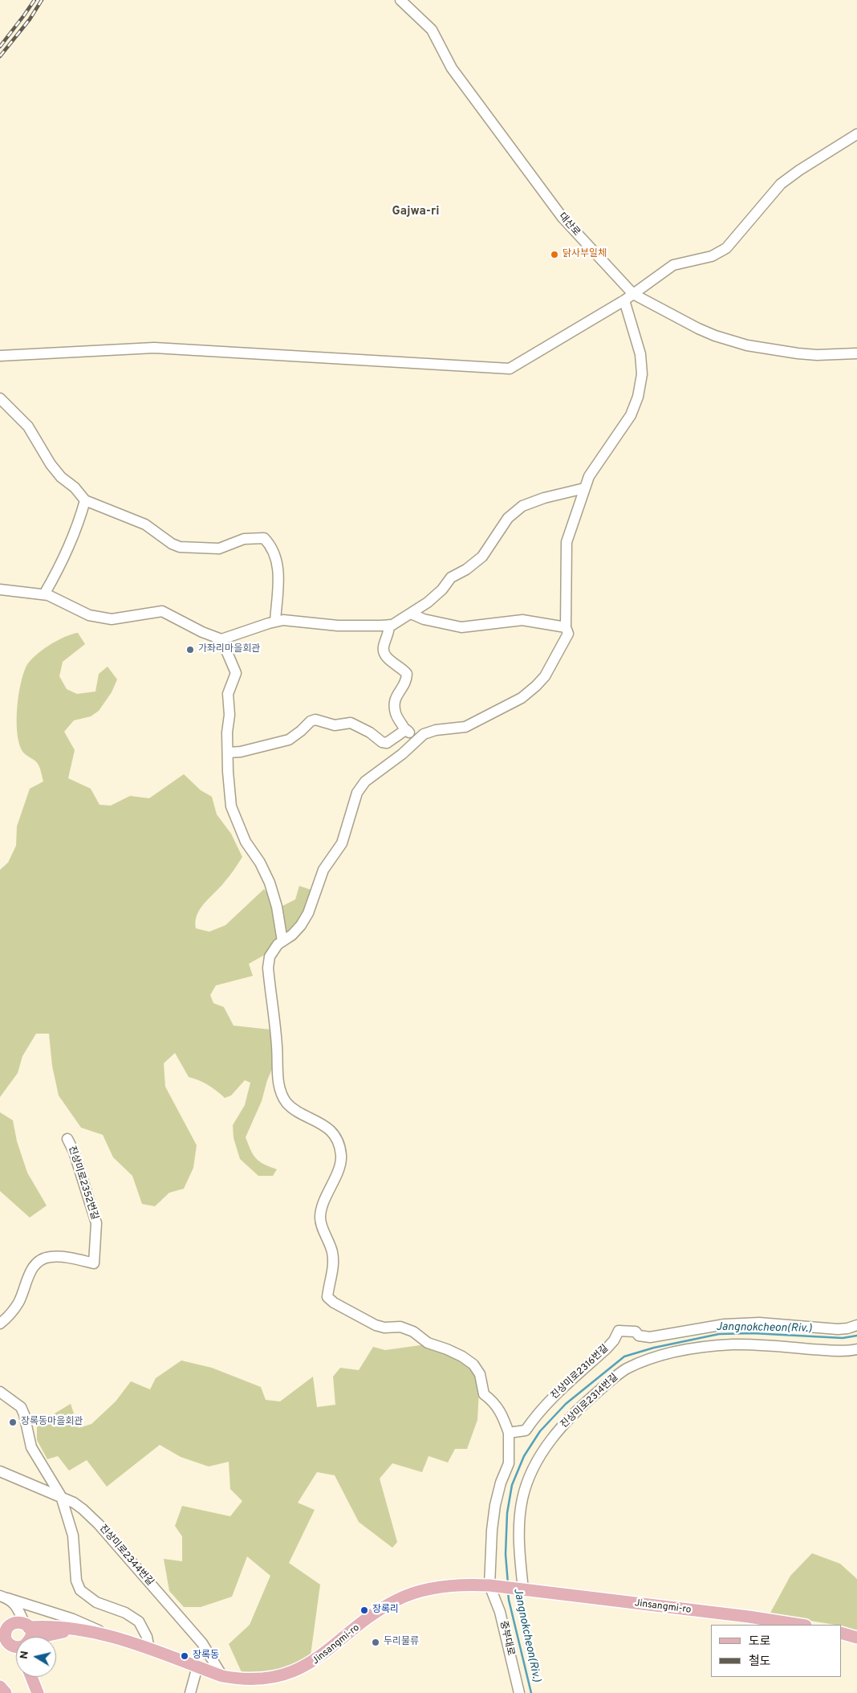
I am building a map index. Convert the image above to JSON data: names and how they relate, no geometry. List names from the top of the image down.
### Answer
{
  "streets": {
    "main road": ["Jinsangmi-ro"],
    "street": [
      "대산로",
      "진상미로2352번길",
      "진상미로2316번길",
      "진상미로2314번길",
      "진상미로2344번길",
      "중부대로"
    ]
  },
  "crossings": [
    ["진상미로2314번길", "Jinsangmi-ro"],
    ["진상미로2344번길", "Jinsangmi-ro"],
    ["Jinsangmi-ro", "중부대로"]
  ],
  "districts": ["Gajwa-ri"],
  "water": ["Jangnokcheon(Riv.)"],
  "places": [
    "닭사부일체",
    "가좌리마을회관",
    "장록동마을회관",
    "장록리",
    "두리물류",
    "장록동"
  ],
  "legend": ["도로", "철도"],
  "north": "left"
}
